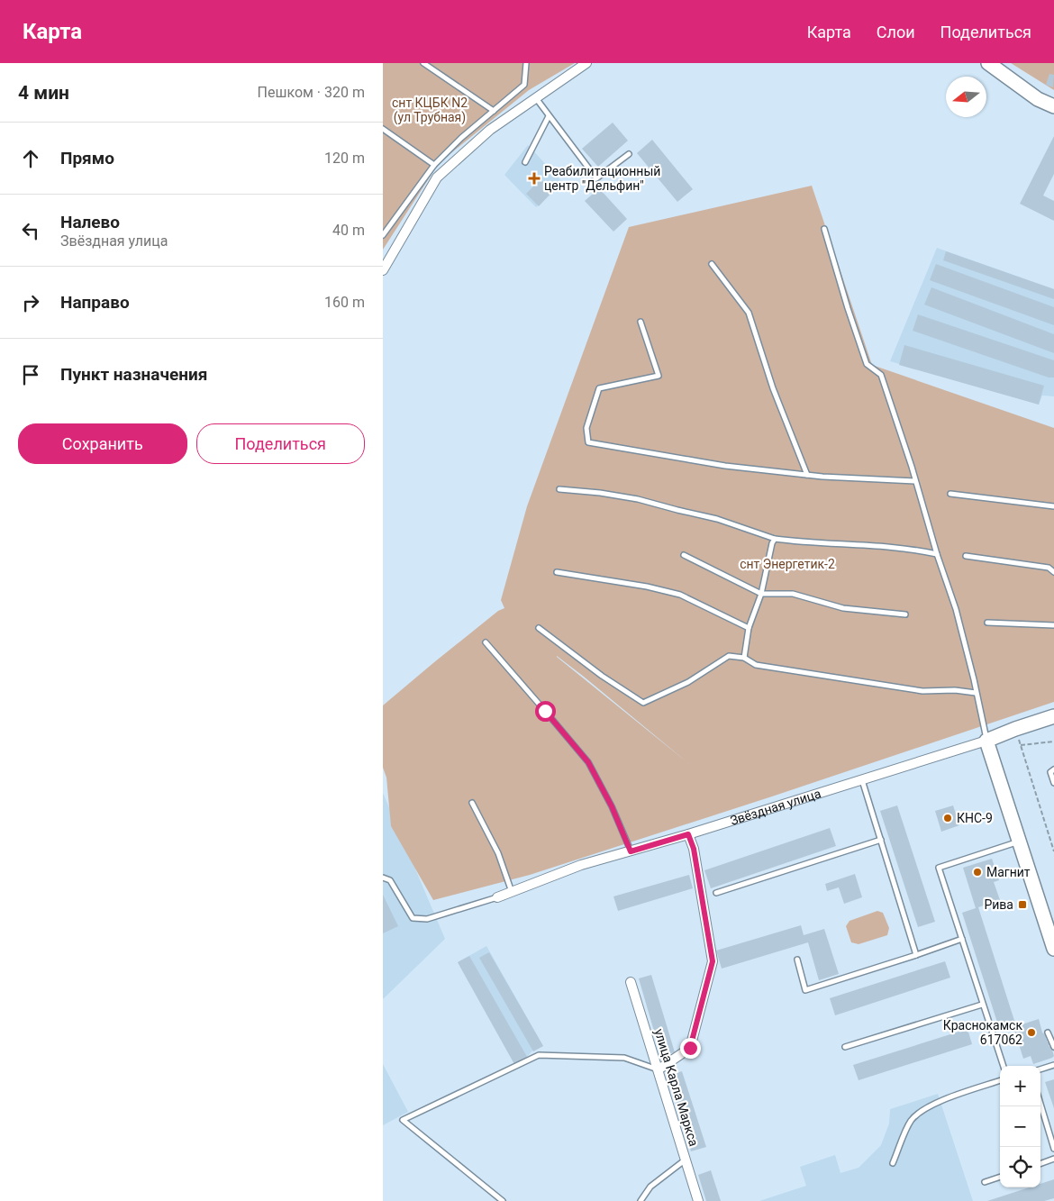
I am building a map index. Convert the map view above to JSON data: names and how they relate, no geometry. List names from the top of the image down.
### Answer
{
  "streets": {
    "street": ["Звёздная улица", "улица Карла Маркса"]
  },
  "parks": ["снт КЦБК N2 (ул Трубная)", "снт Энергетик-2"],
  "places": {
    "health": ["Реабилитационный центр \"Дельфин\""],
    "other": ["КНС-9", "Магнит", "Краснокамск 617062"],
    "transit": ["Рива"]
  },
  "north": "left",
  "page": {
    "header": "Карта",
    "nav": ["Карта", "Слои", "Поделиться"],
    "heading": ["4 мин", "Пешком · 320 m"],
    "list": [
      ["Прямо", "120 m"],
      ["Налево", "Звёздная улица", "40 m"],
      ["Направо", "160 m"],
      "Пункт назначения"
    ],
    "buttons": ["Сохранить", "Поделиться"],
    "map_buttons": ["+", "−"]
  }
}
